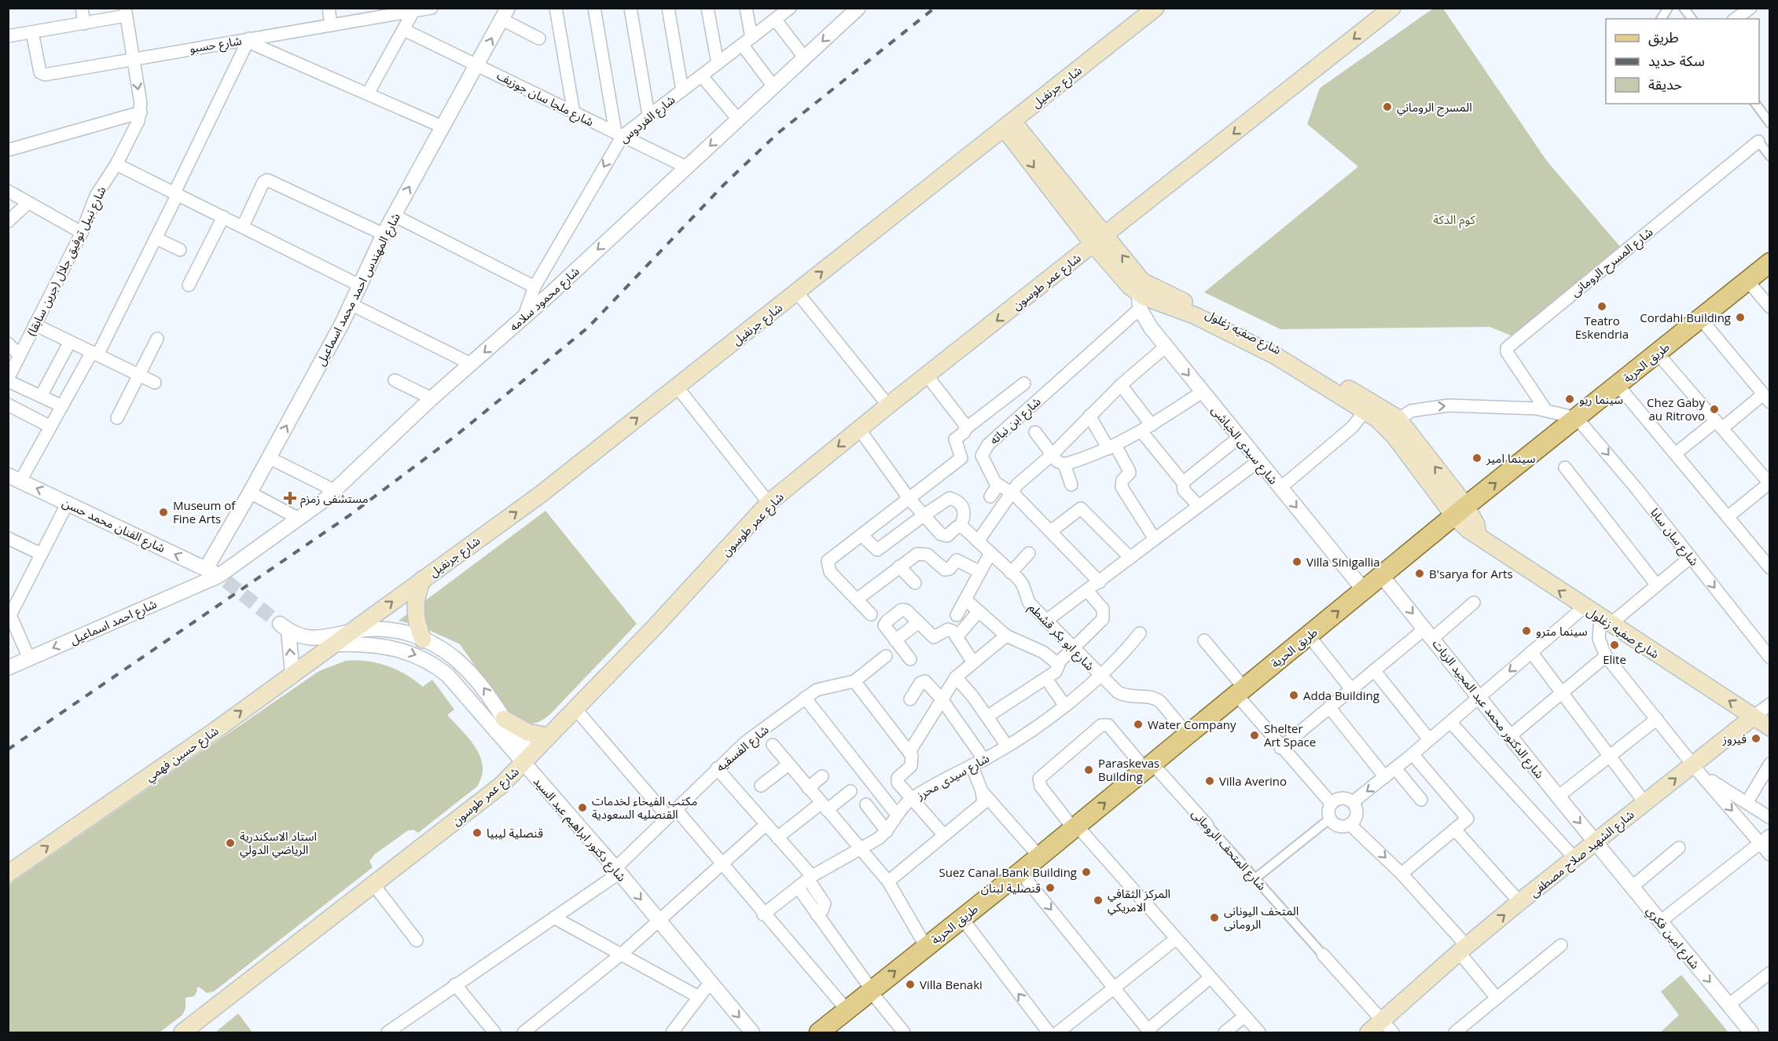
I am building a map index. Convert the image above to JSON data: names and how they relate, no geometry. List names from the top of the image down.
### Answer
{
  "streets": {
    "main road": [
      "شارع جرنفيل",
      "شارع عمر طوسون",
      "شارع صفيه زغلول",
      "طريق الحرية",
      "شارع حسين فهمي",
      "شارع الشهيد صلاح مصطفى"
    ],
    "street": [
      "شارع حسبو",
      "شارع ملجا سان جوزيف",
      "شارع الفردوس",
      "شارع نبيل توفيق جلال (جرين سابقا)",
      "شارع المسرح الرومانى",
      "شارع المهندس احمد محمد اسماعيل",
      "شارع محمود سلامه",
      "شارع ابن نباته",
      "شارع سيدى الخباشى",
      "شارع الفنان محمد حسن",
      "شارع سان سابا",
      "شارع احمد اسماعيل",
      "شارع ابو بكر قشطم",
      "شارع الدكتور محمد عبد المجيد الزيات",
      "شارع الفسقيه",
      "شارع سيدى محرز",
      "شارع دكتور ابراهيم عبد السيد",
      "شارع المتحف الرومانى",
      "شارع امين فكري"
    ]
  },
  "crossings": [
    ["شارع جرنفيل", "شارع صفيه زغلول"],
    ["شارع جرنفيل", "شارع حسين فهمي"],
    ["شارع جرنفيل", "شارع دكتور ابراهيم عبد السيد"],
    ["شارع ملجا سان جوزيف", "شارع الفردوس"],
    ["شارع ملجا سان جوزيف", "شارع المهندس احمد محمد اسماعيل"],
    ["شارع ملجا سان جوزيف", "شارع محمود سلامه"],
    ["شارع الفردوس", "شارع محمود سلامه"],
    ["شارع عمر طوسون", "شارع صفيه زغلول"],
    ["شارع عمر طوسون", "شارع دكتور ابراهيم عبد السيد"],
    ["شارع المهندس احمد محمد اسماعيل", "شارع محمود سلامه"],
    ["شارع المهندس احمد محمد اسماعيل", "شارع الفنان محمد حسن"],
    ["شارع المهندس احمد محمد اسماعيل", "شارع احمد اسماعيل"],
    ["شارع محمود سلامه", "شارع الفنان محمد حسن"],
    ["شارع محمود سلامه", "شارع احمد اسماعيل"],
    ["شارع صفيه زغلول", "طريق الحرية"],
    ["شارع صفيه زغلول", "شارع ابن نباته"],
    ["شارع صفيه زغلول", "شارع سيدى الخباشى"],
    ["شارع صفيه زغلول", "شارع الشهيد صلاح مصطفى"],
    ["طريق الحرية", "شارع سيدى الخباشى"],
    ["طريق الحرية", "شارع سان سابا"],
    ["طريق الحرية", "شارع ابو بكر قشطم"],
    ["طريق الحرية", "شارع الدكتور محمد عبد المجيد الزيات"],
    ["طريق الحرية", "شارع المتحف الرومانى"],
    ["شارع ابن نباته", "شارع سيدى الخباشى"],
    ["شارع الفنان محمد حسن", "شارع احمد اسماعيل"],
    ["شارع ابو بكر قشطم", "شارع سيدى محرز"],
    ["شارع الدكتور محمد عبد المجيد الزيات", "شارع الشهيد صلاح مصطفى"],
    ["شارع الدكتور محمد عبد المجيد الزيات", "شارع امين فكري"],
    ["شارع الفسقيه", "شارع دكتور ابراهيم عبد السيد"],
    ["شارع حسين فهمي", "شارع دكتور ابراهيم عبد السيد"],
    ["شارع المتحف الرومانى", "شارع الشهيد صلاح مصطفى"],
    ["شارع الشهيد صلاح مصطفى", "شارع امين فكري"]
  ],
  "one_way": [
    "شارع جرنفيل",
    "شارع الفردوس",
    "شارع عمر طوسون",
    "شارع المهندس احمد محمد اسماعيل",
    "شارع محمود سلامه",
    "شارع احمد اسماعيل",
    "شارع حسين فهمي",
    "شارع امين فكري"
  ],
  "parks": ["كوم الدكة"],
  "places": {
    "other": [
      "المسرح الروماني",
      "Teatro Eskendria",
      "Cordahi Building",
      "سينما ريو",
      "Chez Gaby au Ritrovo",
      "سينما امير",
      "Museum of Fine Arts",
      "Villa Sinigallia",
      "B'sarya for Arts",
      "سينما مترو",
      "Elite",
      "Adda Building",
      "Water Company",
      "Shelter Art Space",
      "فيروز",
      "Paraskevas Building",
      "Villa Averino",
      "مكتب الفيحاء لخدمات القنصليه السعودية",
      "قنصلية ليبيا",
      "استاد الاسكندرية الرياضي الدولي",
      "Suez Canal Bank Building",
      "قنصلية لبنان",
      "المركز الثقافي الامريكي",
      "المتحف اليونانى الرومانى",
      "Villa Benaki"
    ],
    "health": ["مستشفى زمزم"]
  },
  "legend": ["طريق", "سكة حديد", "حديقة"]
}
